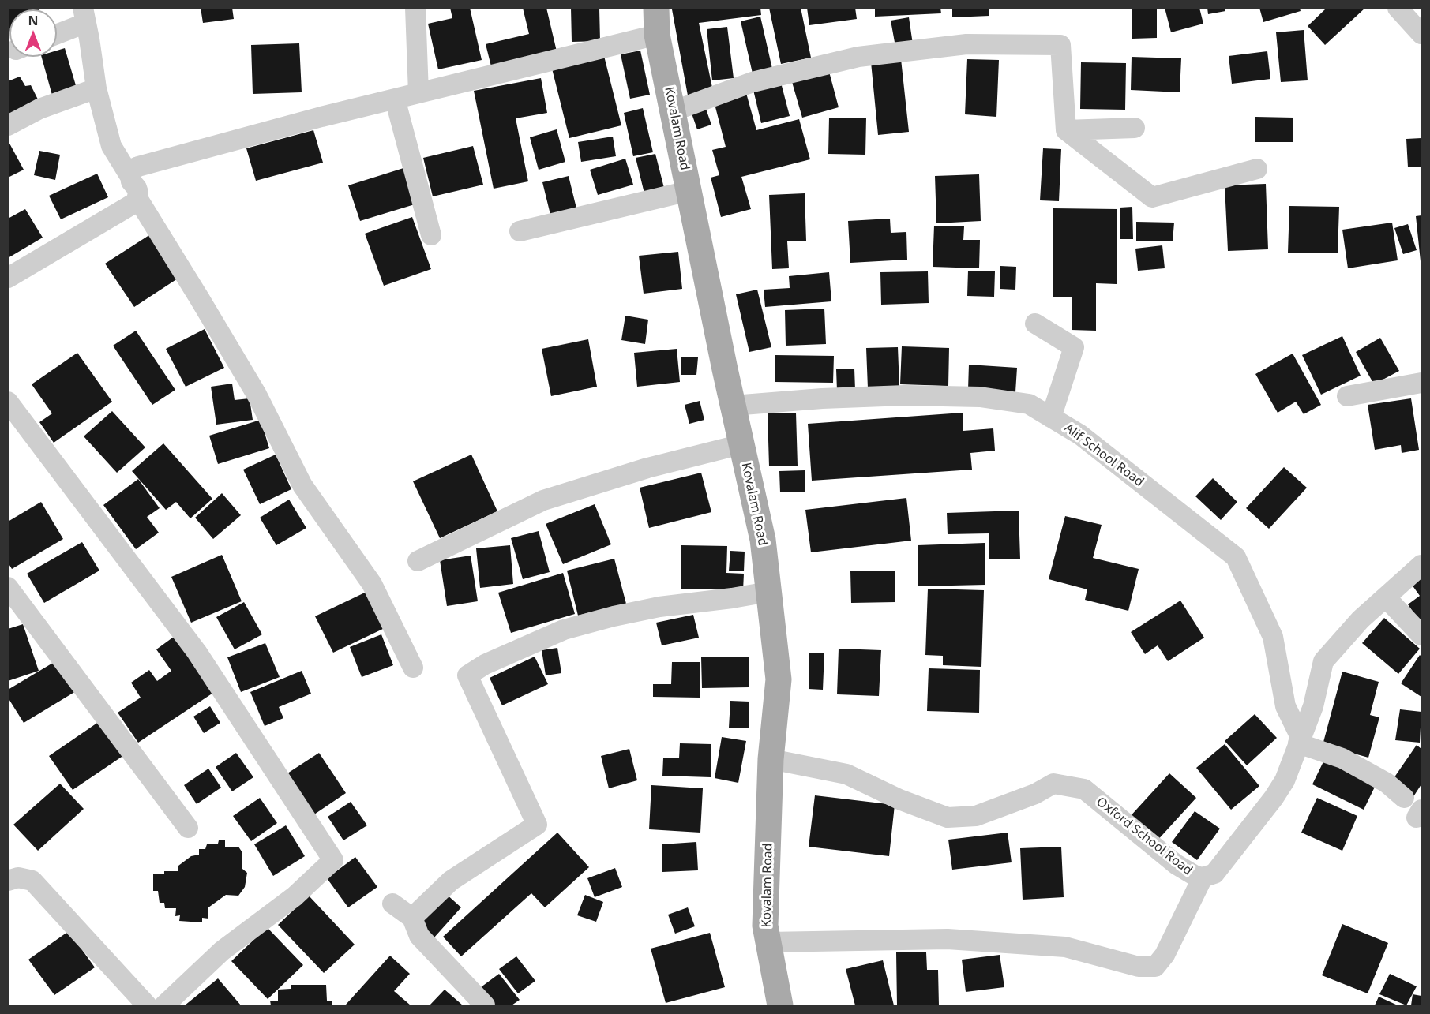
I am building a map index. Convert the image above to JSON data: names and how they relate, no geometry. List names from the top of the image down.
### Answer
{
  "streets": {
    "main road": ["Kovalam Road"],
    "street": ["Alif School Road", "Oxford School Road"]
  },
  "crossings": [
    ["Kovalam Road", "Alif School Road"],
    ["Kovalam Road", "Oxford School Road"],
    ["Alif School Road", "Oxford School Road"]
  ],
  "north": "top"
}
